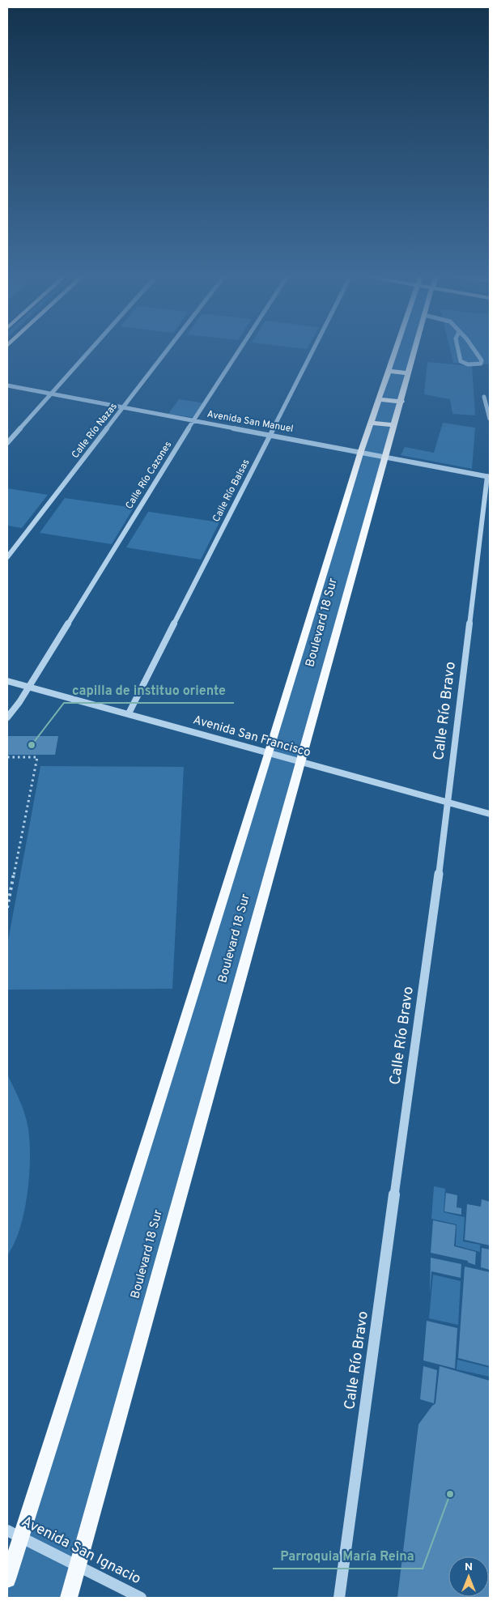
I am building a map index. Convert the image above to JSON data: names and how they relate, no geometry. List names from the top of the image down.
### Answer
{
  "streets": {
    "main road": ["Boulevard 18 Sur"],
    "street": [
      "Avenida San Manuel",
      "Calle Río Nazas",
      "Calle Río Cazones",
      "Calle Río Balsas",
      "Calle Río Bravo",
      "Avenida San Francisco",
      "Avenida San Ignacio"
    ]
  },
  "crossings": [
    ["Avenida San Manuel", "Calle Río Nazas"],
    ["Avenida San Manuel", "Calle Río Cazones"],
    ["Avenida San Manuel", "Calle Río Balsas"],
    ["Avenida San Manuel", "Boulevard 18 Sur"],
    ["Avenida San Manuel", "Calle Río Bravo"],
    ["Calle Río Cazones", "Avenida San Francisco"],
    ["Calle Río Balsas", "Avenida San Francisco"],
    ["Boulevard 18 Sur", "Avenida San Francisco"],
    ["Boulevard 18 Sur", "Avenida San Ignacio"],
    ["Calle Río Bravo", "Avenida San Francisco"]
  ],
  "places": ["capilla de instituo oriente", "Parroquia María Reina"],
  "north": "top"
}
